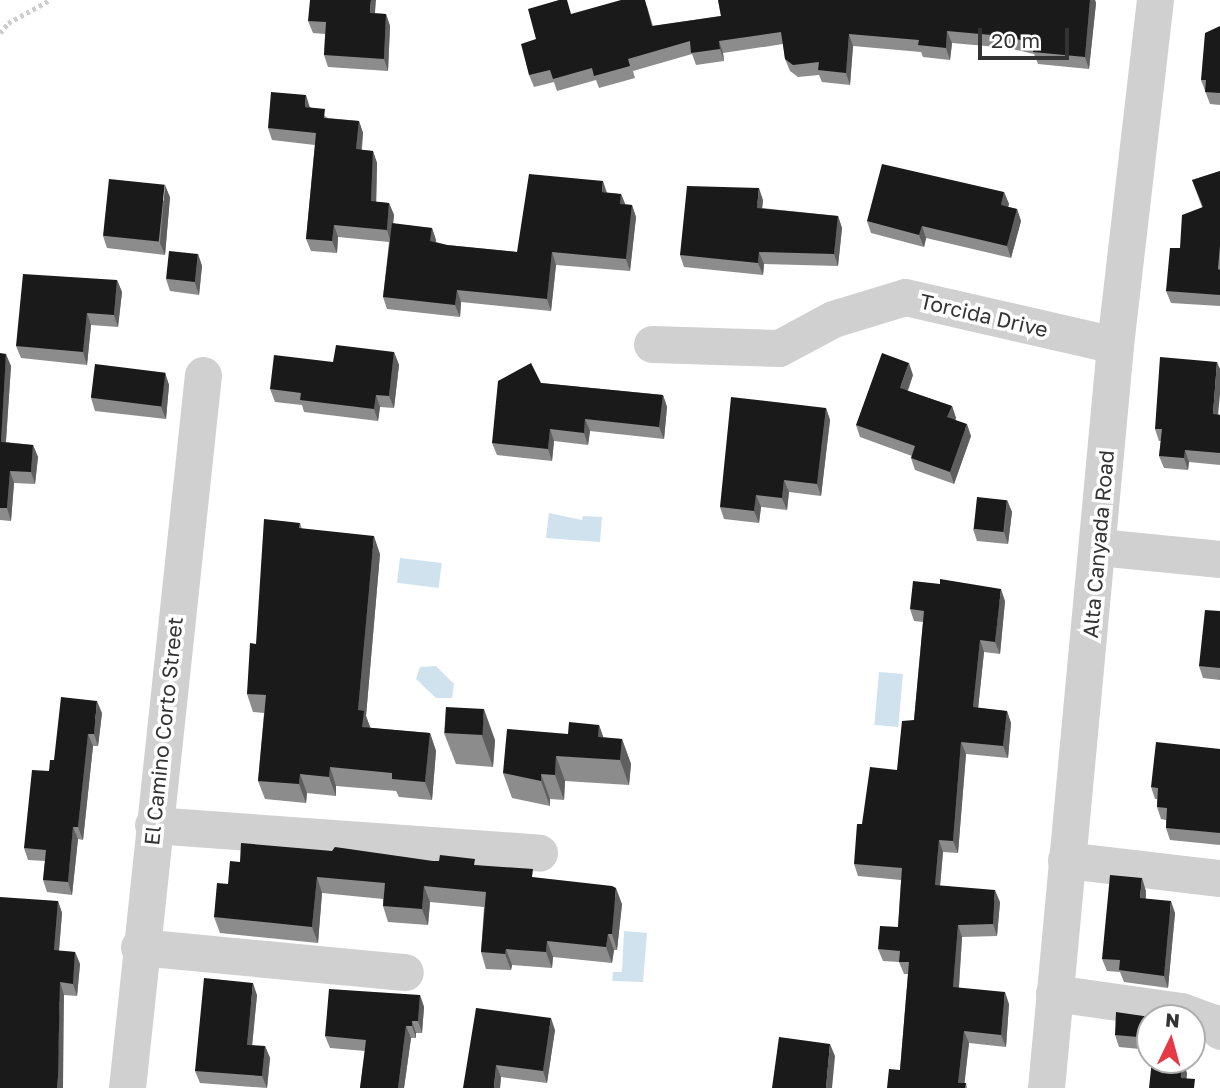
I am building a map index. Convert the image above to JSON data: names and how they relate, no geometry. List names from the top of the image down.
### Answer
{
  "streets": {
    "street": ["Torcida Drive", "Alta Canyada Road", "El Camino Corto Street"]
  },
  "crossings": [
    ["Torcida Drive", "Alta Canyada Road"]
  ],
  "scale_bar": "20 m",
  "north": "top"
}
